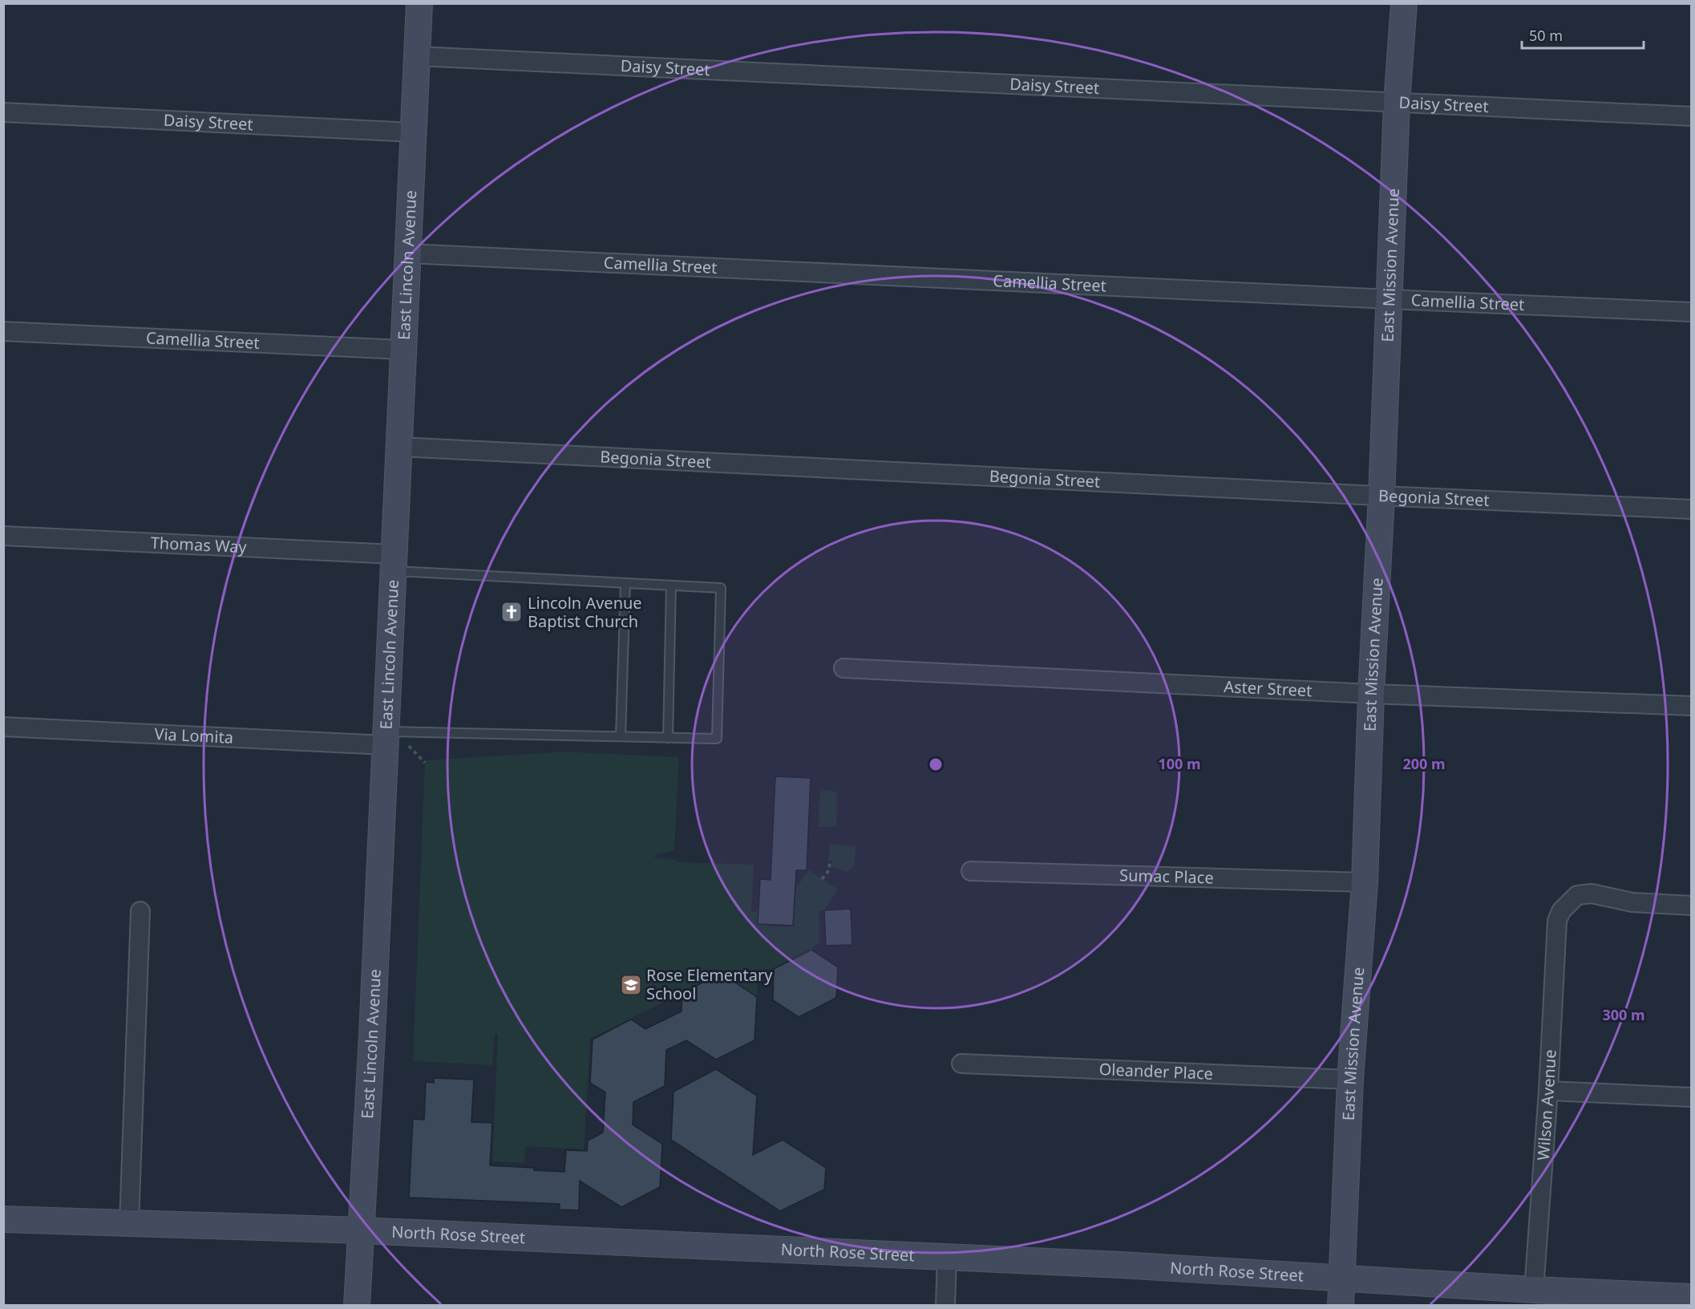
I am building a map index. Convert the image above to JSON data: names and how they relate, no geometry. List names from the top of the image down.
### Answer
{
  "streets": {
    "main road": ["East Lincoln Avenue", "East Mission Avenue", "North Rose Street"],
    "street": [
      "Daisy Street",
      "Camellia Street",
      "Begonia Street",
      "Thomas Way",
      "Aster Street",
      "Via Lomita",
      "Sumac Place",
      "Oleander Place",
      "Wilson Avenue"
    ]
  },
  "crossings": [
    ["Daisy Street", "East Lincoln Avenue"],
    ["Daisy Street", "East Mission Avenue"],
    ["East Lincoln Avenue", "Camellia Street"],
    ["East Lincoln Avenue", "Begonia Street"],
    ["East Lincoln Avenue", "Thomas Way"],
    ["East Lincoln Avenue", "Via Lomita"],
    ["East Lincoln Avenue", "North Rose Street"],
    ["Camellia Street", "East Mission Avenue"],
    ["East Mission Avenue", "Begonia Street"],
    ["East Mission Avenue", "Aster Street"],
    ["East Mission Avenue", "Sumac Place"],
    ["East Mission Avenue", "Oleander Place"],
    ["East Mission Avenue", "North Rose Street"],
    ["Wilson Avenue", "North Rose Street"]
  ],
  "places": {
    "church": ["Lincoln Avenue Baptist Church"],
    "school or university": ["Rose Elementary School"]
  },
  "scale_bar": "50 m",
  "rings": ["100 m", "200 m", "300 m"]
}
